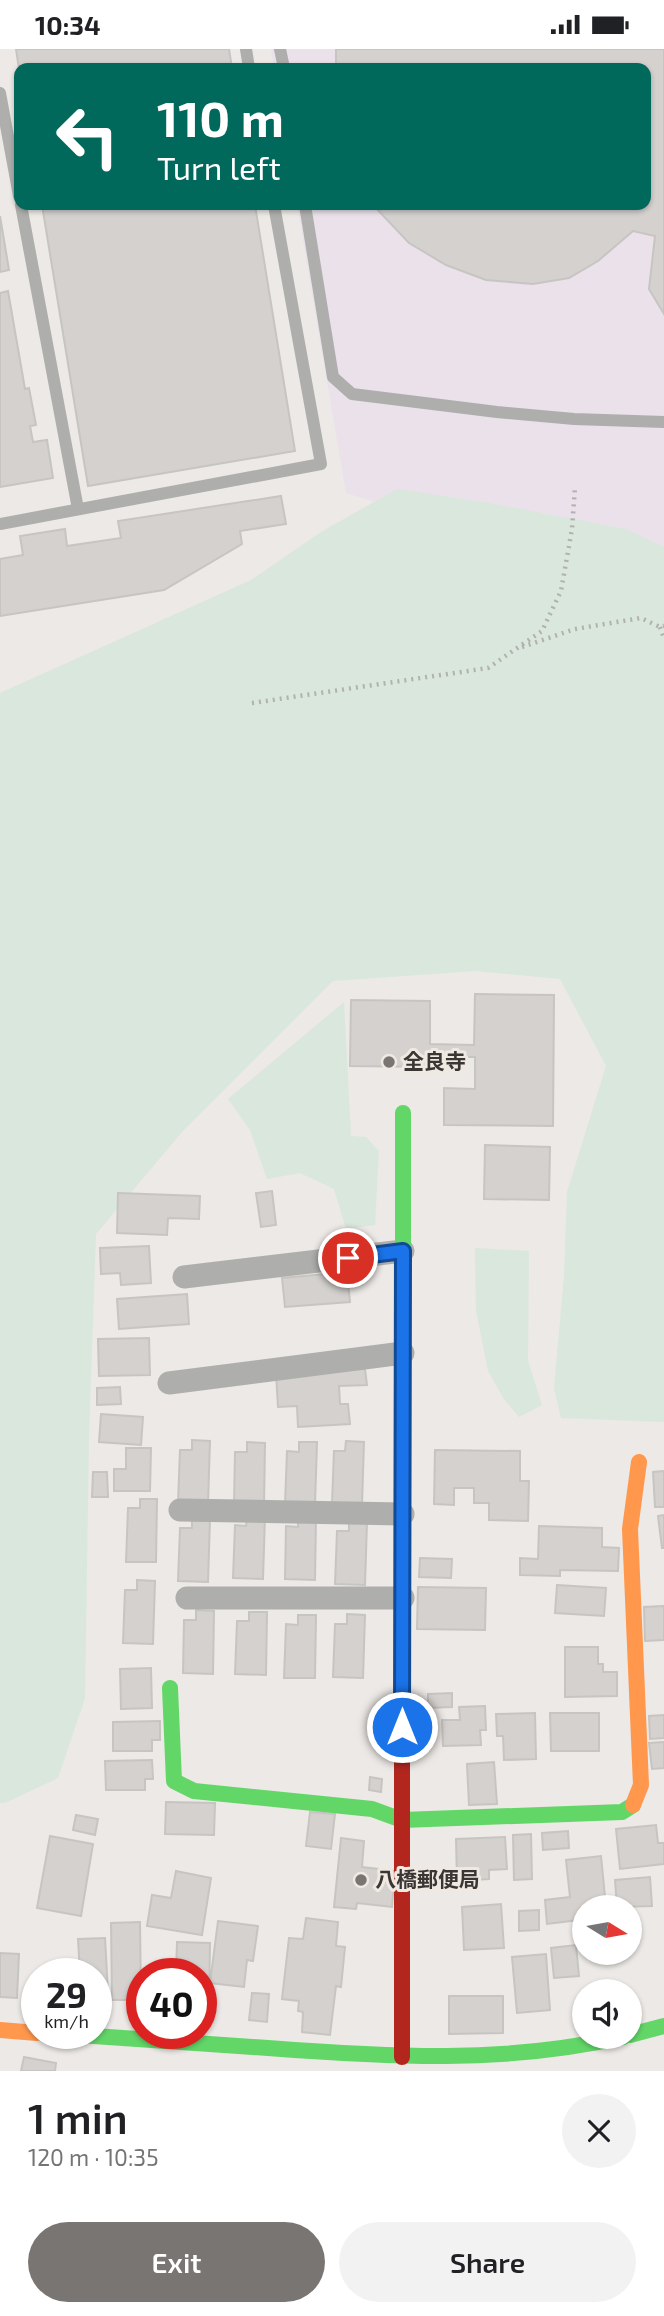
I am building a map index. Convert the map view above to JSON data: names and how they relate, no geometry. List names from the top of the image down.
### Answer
{
  "places": ["全良寺", "八橋郵便局"],
  "north": "right",
  "page": {
    "status": "10:34",
    "turn": ["110 m", "Turn left"],
    "speed": "29 km/h",
    "limit": "40",
    "heading": ["1 min", "120 m · 10:35"],
    "buttons": ["Exit", "Share"]
  }
}
